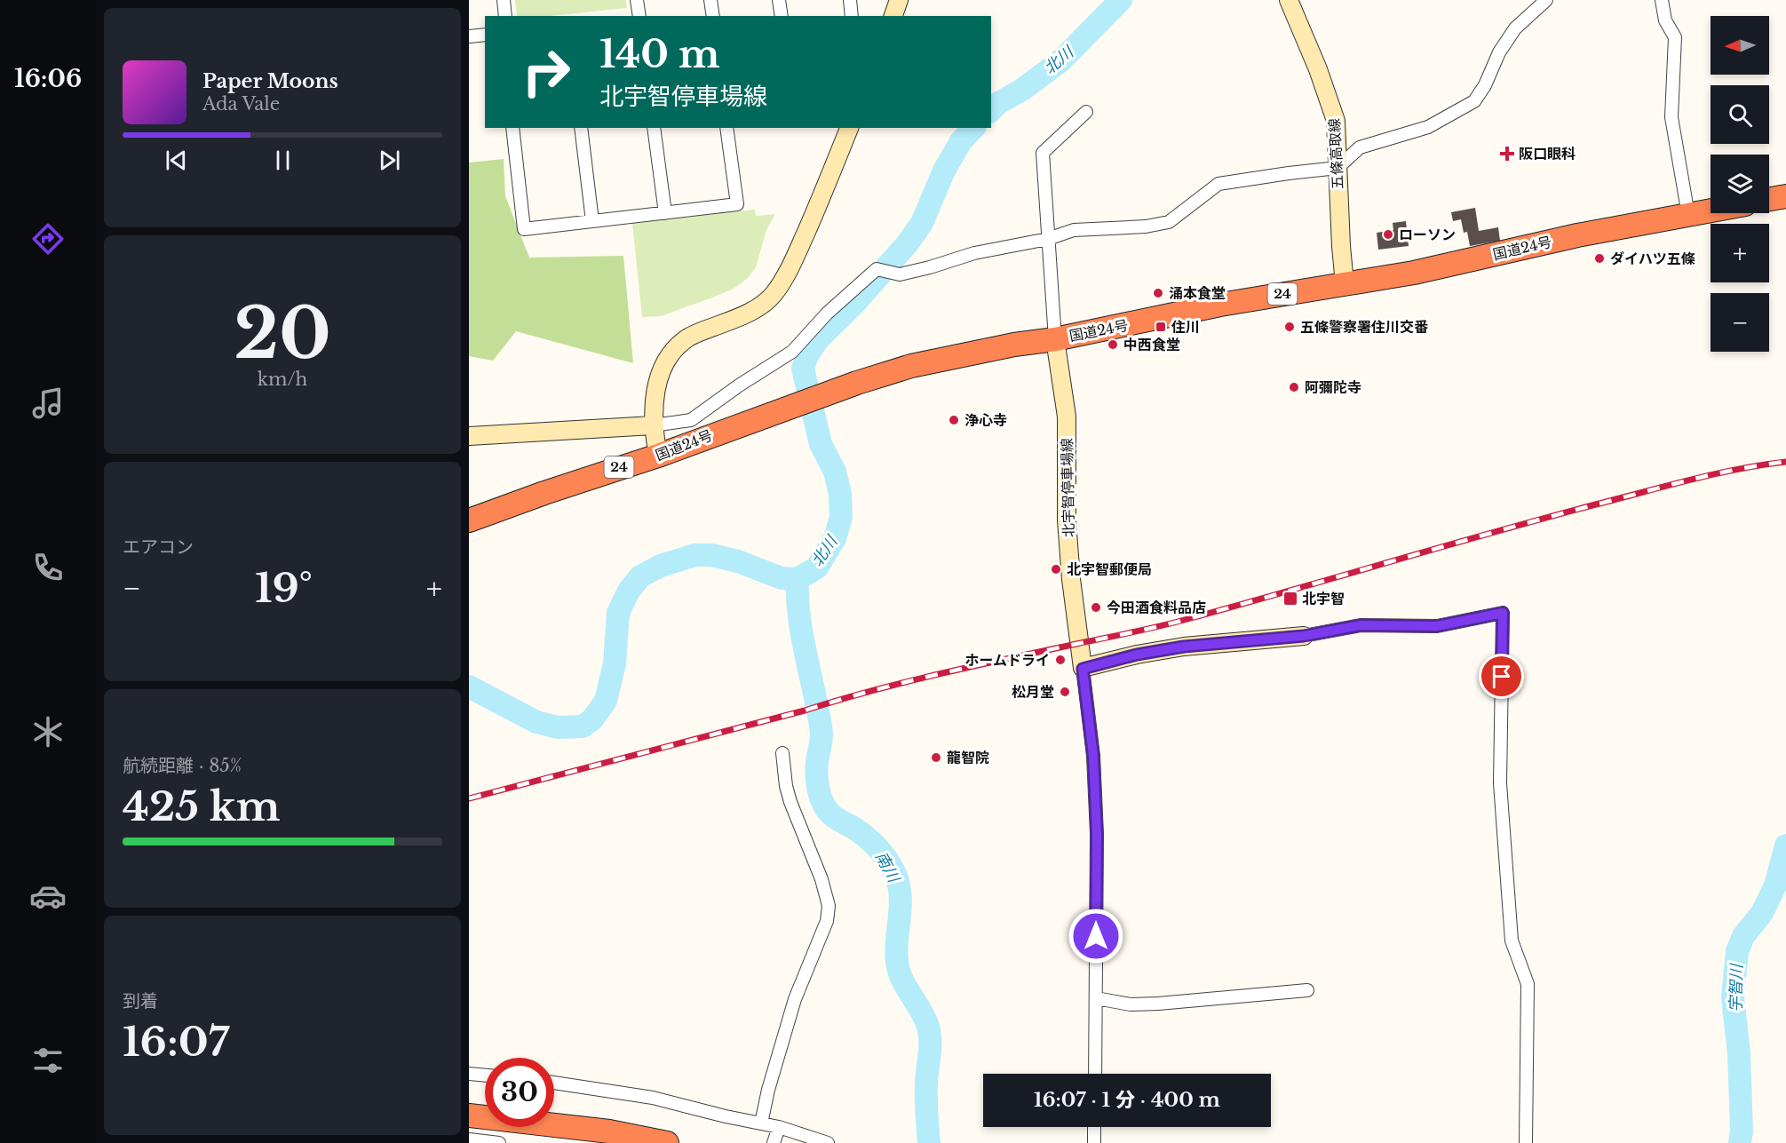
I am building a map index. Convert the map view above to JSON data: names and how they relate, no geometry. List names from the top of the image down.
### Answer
{
  "streets": {
    "highway": ["国道24号", "24"],
    "main road": ["五條高取線", "北宇智停車場線"]
  },
  "crossings": [
    ["五條高取線", "国道24号"],
    ["国道24号", "北宇智停車場線"]
  ],
  "water": ["北川", "南川", "宇智川"],
  "places": {
    "health": ["阪口眼科"],
    "other": [
      "ローソン",
      "ダイハツ五條",
      "涌本食堂",
      "五條警察署住川交番",
      "中西食堂",
      "阿彌陀寺",
      "浄心寺",
      "北宇智郵便局",
      "今田酒食料品店",
      "ホームドライ",
      "松月堂",
      "龍智院"
    ],
    "transit": ["住川", "北宇智"]
  },
  "north": "left",
  "page": {
    "tabs": "16:06",
    "map_buttons": ["+", "−"],
    "turn": ["140 m", "北宇智停車場線"],
    "song": ["Paper Moons", "Ada Vale"],
    "tile": [
      ["20", "km/h"],
      "エアコン",
      ["航続距離 · 85%", "425 km"],
      ["到着", "16:07"]
    ],
    "heat": ["−", "19°", "+"],
    "limit": "30",
    "trip": "16:07 · 1 分 · 400 m"
  }
}
